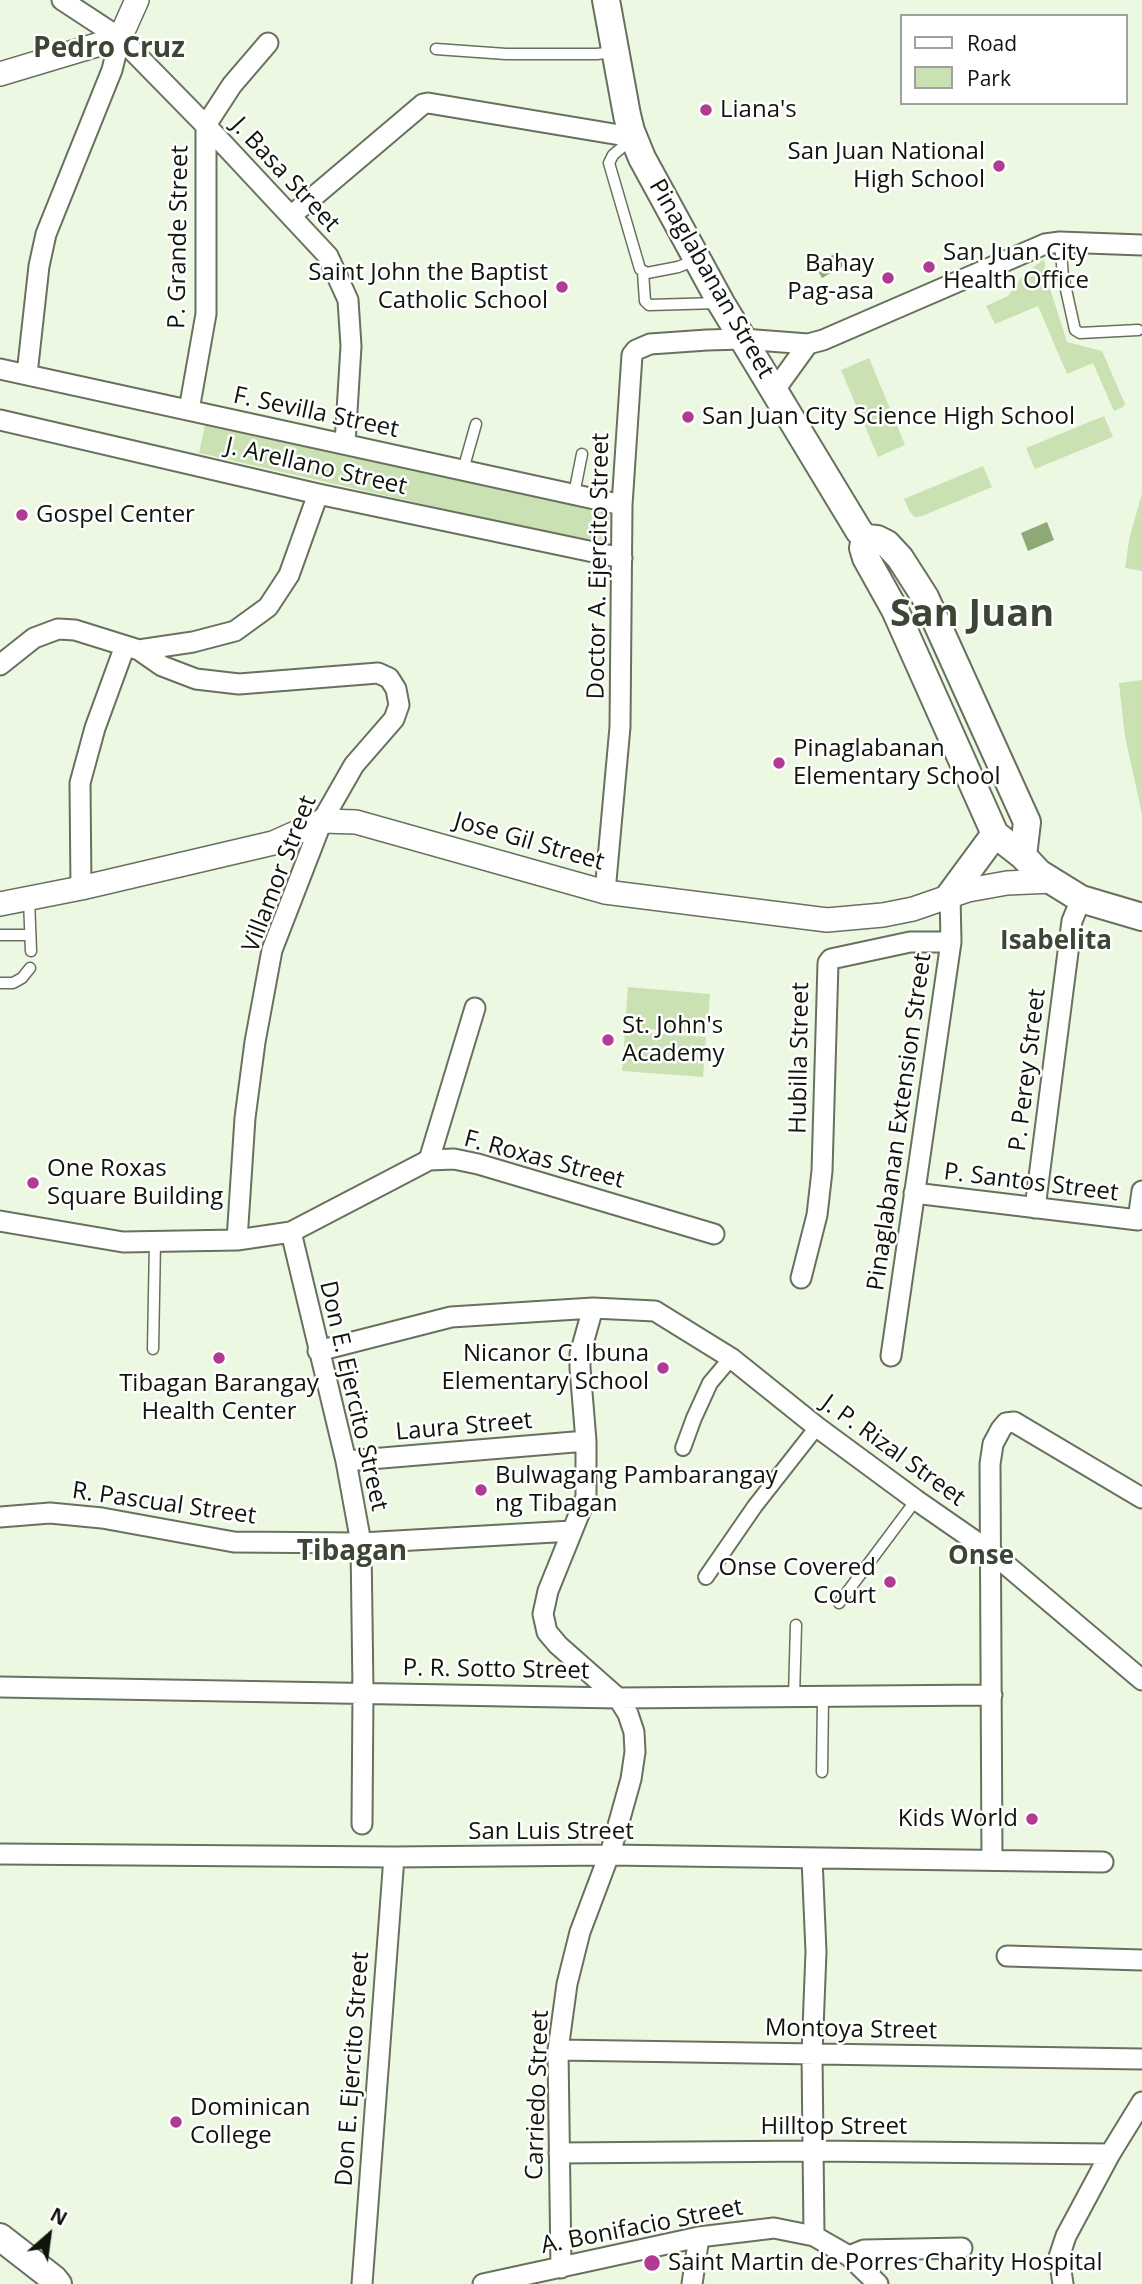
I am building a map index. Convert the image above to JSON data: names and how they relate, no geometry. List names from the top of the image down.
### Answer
{
  "streets": {
    "main road": ["Pinaglabanan Street"],
    "street": [
      "J. Basa Street",
      "P. Grande Street",
      "F. Sevilla Street",
      "J. Arellano Street",
      "Doctor A. Ejercito Street",
      "Jose Gil Street",
      "Villamor Street",
      "Hubilla Street",
      "P. Perey Street",
      "Pinaglabanan Extension Street",
      "F. Roxas Street",
      "P. Santos Street",
      "Don E. Ejercito Street",
      "Laura Street",
      "J. P. Rizal Street",
      "R. Pascual Street",
      "P. R. Sotto Street",
      "San Luis Street",
      "Montoya Street",
      "Carriedo Street",
      "Hilltop Street",
      "A. Bonifacio Street"
    ]
  },
  "crossings": [
    ["J. Basa Street", "P. Grande Street"],
    ["J. Basa Street", "F. Sevilla Street"],
    ["P. Grande Street", "F. Sevilla Street"],
    ["Pinaglabanan Street", "Doctor A. Ejercito Street"],
    ["Pinaglabanan Street", "Jose Gil Street"],
    ["Pinaglabanan Street", "P. Perey Street"],
    ["F. Sevilla Street", "Doctor A. Ejercito Street"],
    ["J. Arellano Street", "Doctor A. Ejercito Street"],
    ["Doctor A. Ejercito Street", "Jose Gil Street"],
    ["Jose Gil Street", "Villamor Street"],
    ["Jose Gil Street", "Pinaglabanan Extension Street"],
    ["Villamor Street", "F. Roxas Street"],
    ["Hubilla Street", "Pinaglabanan Extension Street"],
    ["P. Perey Street", "P. Santos Street"],
    ["Pinaglabanan Extension Street", "P. Santos Street"],
    ["F. Roxas Street", "Don E. Ejercito Street"],
    ["Don E. Ejercito Street", "Laura Street"],
    ["Don E. Ejercito Street", "J. P. Rizal Street"],
    ["Don E. Ejercito Street", "R. Pascual Street"],
    ["Don E. Ejercito Street", "P. R. Sotto Street"],
    ["Don E. Ejercito Street", "San Luis Street"],
    ["Laura Street", "Carriedo Street"],
    ["J. P. Rizal Street", "Carriedo Street"],
    ["R. Pascual Street", "Carriedo Street"],
    ["P. R. Sotto Street", "Carriedo Street"],
    ["San Luis Street", "Carriedo Street"],
    ["Montoya Street", "Carriedo Street"],
    ["Carriedo Street", "Hilltop Street"],
    ["Carriedo Street", "A. Bonifacio Street"]
  ],
  "districts": [
    "Pedro Cruz",
    "San Juan",
    "Isabelita",
    "Tibagan",
    "Onse"
  ],
  "places": [
    "Liana's",
    "San Juan National High School",
    "San Juan City Health Office",
    "Bahay Pag-asa",
    "Saint John the Baptist Catholic School",
    "San Juan City Science High School",
    "Gospel Center",
    "Pinaglabanan Elementary School",
    "St. John's Academy",
    "One Roxas Square Building",
    "Tibagan Barangay Health Center",
    "Nicanor C. Ibuna Elementary School",
    "Bulwagang Pambarangay ng Tibagan",
    "Onse Covered Court",
    "Kids World",
    "Dominican College",
    "Saint Martin de Porres Charity Hospital"
  ],
  "legend": ["Road", "Park"],
  "north": "top right"
}
